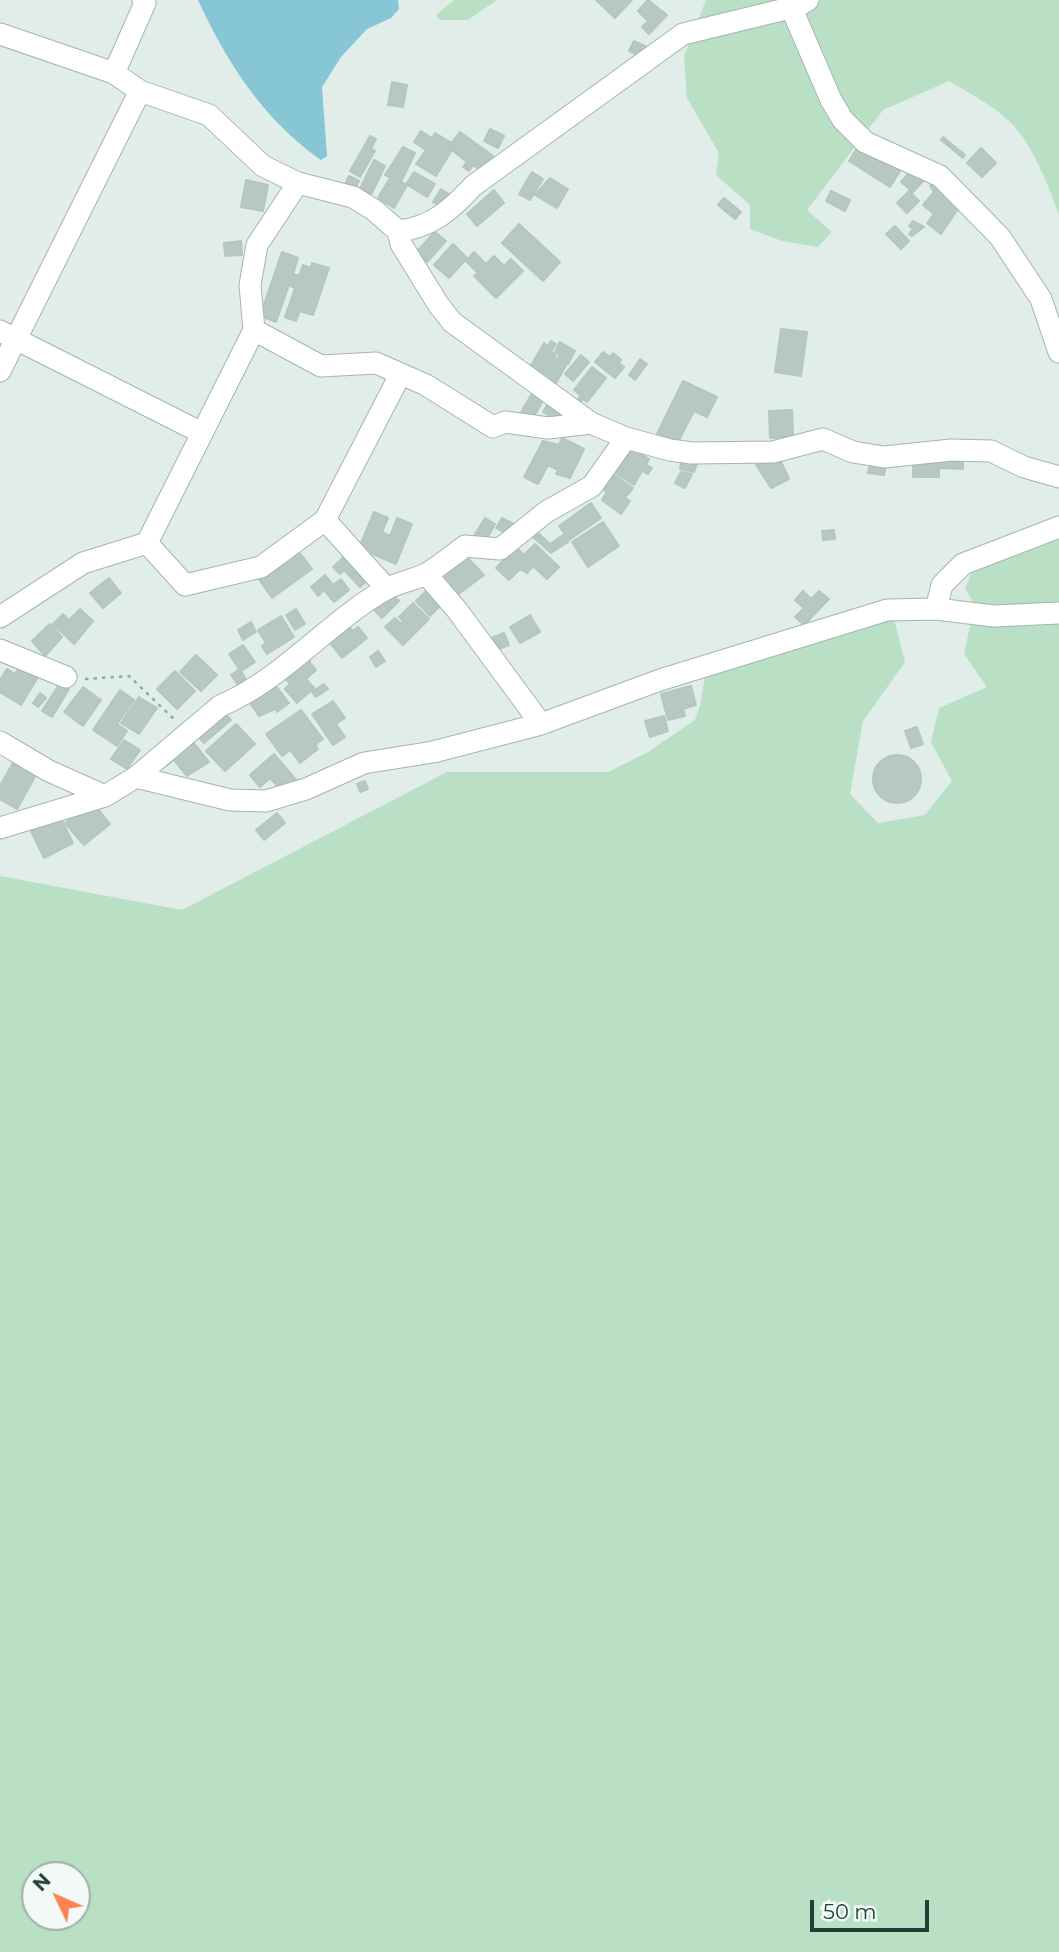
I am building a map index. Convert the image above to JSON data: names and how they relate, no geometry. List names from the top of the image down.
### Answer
{
  "scale_bar": "50 m",
  "north": "top left"
}
